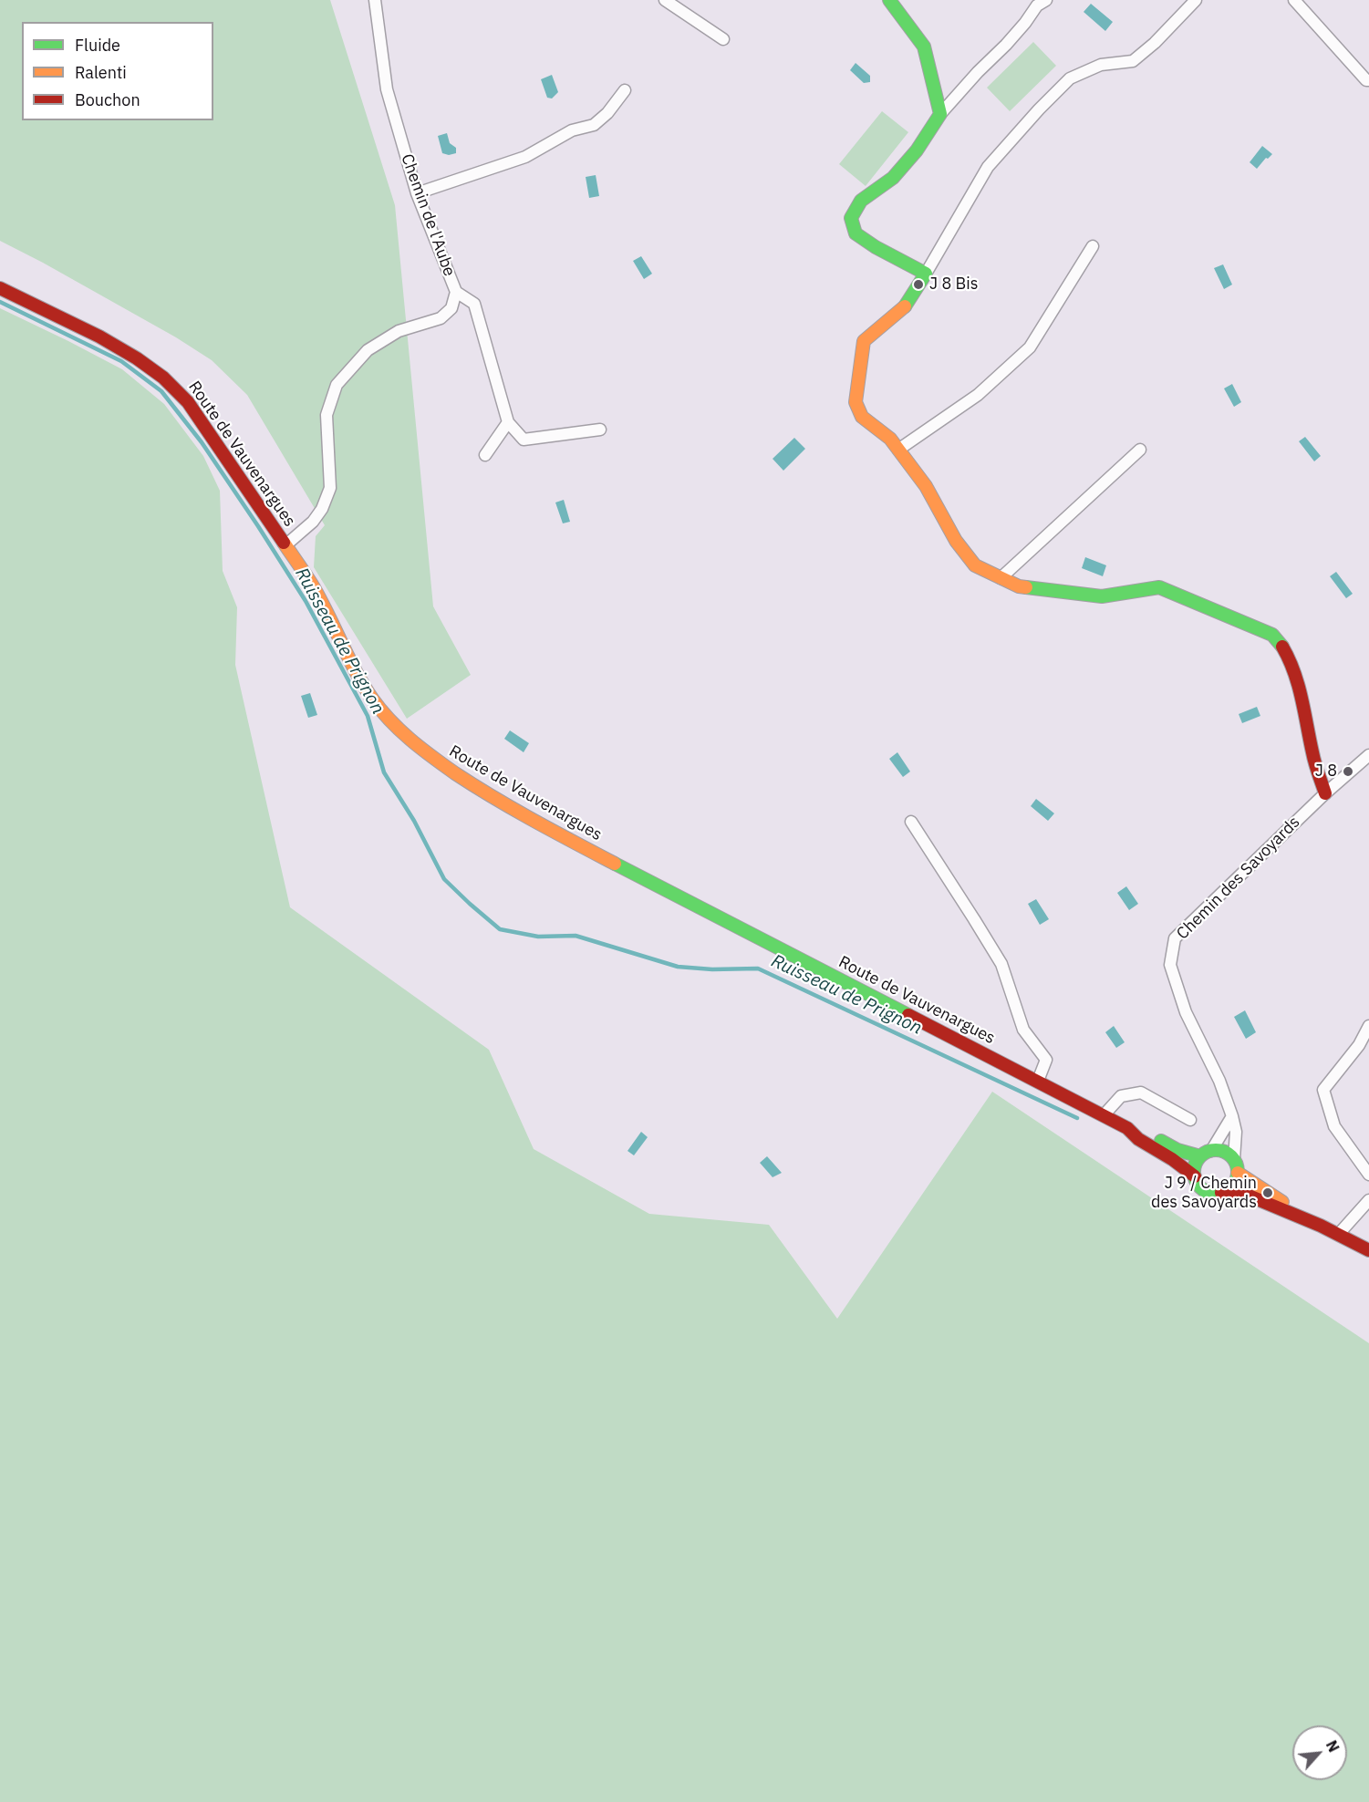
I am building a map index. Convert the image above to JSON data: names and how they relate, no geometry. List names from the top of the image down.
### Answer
{
  "streets": {
    "main road": ["Route de Vauvenargues"],
    "street": ["Chemin de l'Aube", "Chemin des Savoyards"]
  },
  "crossings": [
    ["Chemin de l'Aube", "Route de Vauvenargues"],
    ["Route de Vauvenargues", "Chemin des Savoyards"]
  ],
  "water": ["Ruisseau de Prignon"],
  "places": ["J 8 Bis", "J 8", "J 9 / Chemin des Savoyards"],
  "legend": ["Fluide", "Ralenti", "Bouchon"],
  "north": "top right"
}
